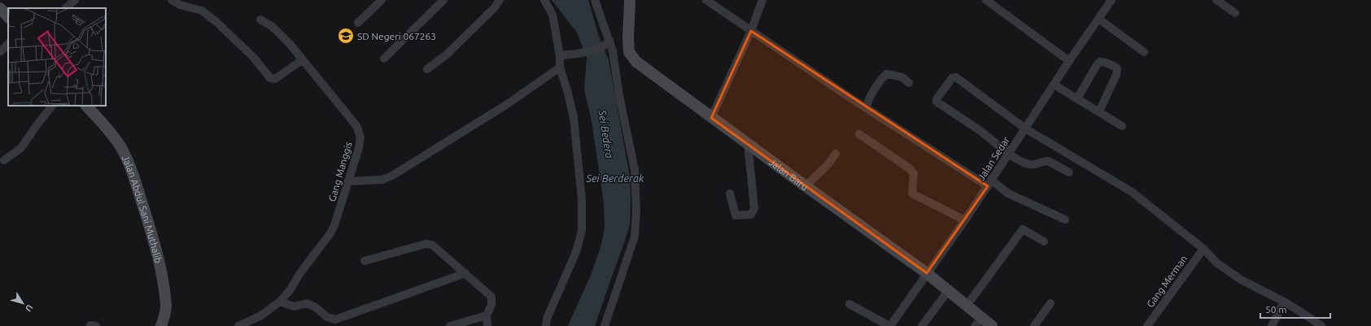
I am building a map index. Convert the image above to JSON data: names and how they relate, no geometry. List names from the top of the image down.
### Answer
{
  "streets": {
    "street": [
      "Jalan Sedar",
      "Gang Manggis",
      "Jalan Baru",
      "Jalan Abdul Sani Muthalib",
      "Gang Merman"
    ]
  },
  "crossings": [
    ["Jalan Sedar", "Jalan Baru"]
  ],
  "water": ["Sei Bedera", "Sei Berderak"],
  "places": {
    "school or university": ["SD Negeri 067263"]
  },
  "scale_bar": "50 m",
  "north": "bottom right"
}
